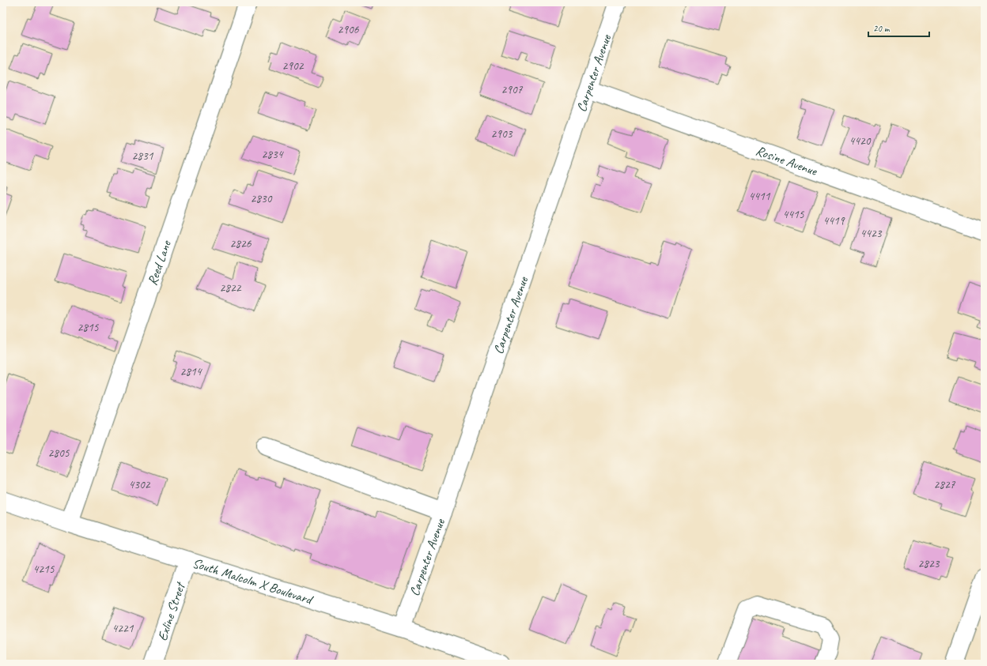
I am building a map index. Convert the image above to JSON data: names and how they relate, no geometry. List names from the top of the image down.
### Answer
{
  "streets": {
    "street": [
      "Carpenter Avenue",
      "Rosine Avenue",
      "Reed Lane",
      "South Malcolm X Boulevard",
      "Exline Street"
    ]
  },
  "crossings": [
    ["Carpenter Avenue", "Rosine Avenue"],
    ["Carpenter Avenue", "South Malcolm X Boulevard"],
    ["Reed Lane", "South Malcolm X Boulevard"],
    ["South Malcolm X Boulevard", "Exline Street"]
  ],
  "house_numbers": [
    "2906",
    "2902",
    "2907",
    "2903",
    "4420",
    "2834",
    "2831",
    "4411",
    "2830",
    "4415",
    "4419",
    "4423",
    "2826",
    "2822",
    "2815",
    "2814",
    "2805",
    "4302",
    "2827",
    "2823",
    "4215",
    "4221"
  ],
  "scale_bar": "20 m"
}
